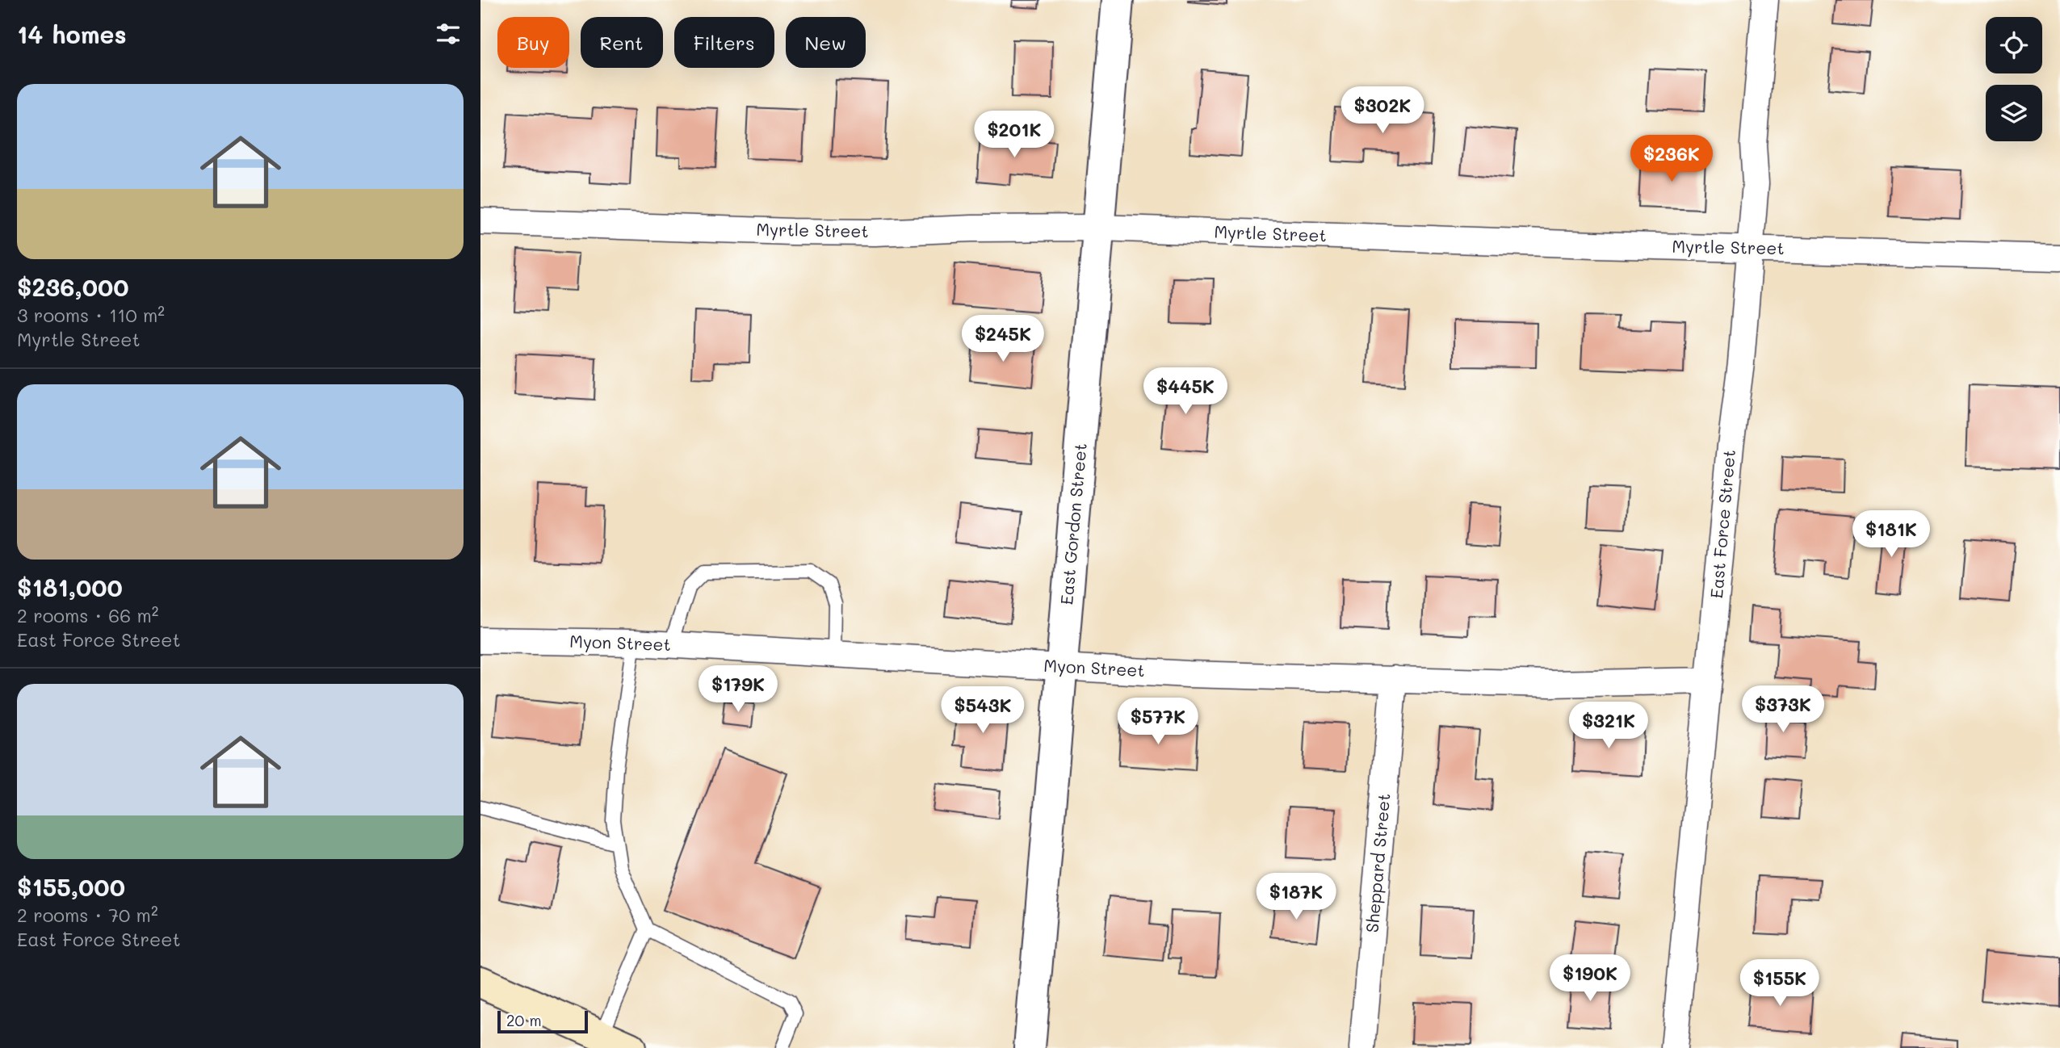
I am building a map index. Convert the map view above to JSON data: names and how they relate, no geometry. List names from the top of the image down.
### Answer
{
  "streets": {
    "street": [
      "Myrtle Street",
      "East Gordon Street",
      "East Force Street",
      "Myon Street",
      "Sheppard Street"
    ]
  },
  "crossings": [
    ["Myrtle Street", "East Gordon Street"],
    ["Myrtle Street", "East Force Street"],
    ["East Gordon Street", "Myon Street"],
    ["East Force Street", "Myon Street"],
    ["Myon Street", "Sheppard Street"]
  ],
  "scale_bar": "20 m",
  "page": {
    "heading": "14 homes",
    "chip": [
      "Buy",
      "Rent",
      "Filters",
      "New"
    ],
    "list": [
      {
        "name": "$236,000",
        "note": "3 rooms · 110 m² · Myrtle Street"
      },
      {
        "name": "$181,000",
        "note": "2 rooms · 66 m² · East Force Street"
      },
      {
        "name": "$155,000",
        "note": "2 rooms · 70 m² · East Force Street"
      }
    ],
    "price": [
      "$302K",
      "$201K",
      "$236K",
      "$245K",
      "$445K",
      "$181K",
      "$179K",
      "$373K",
      "$543K",
      "$577K",
      "$321K",
      "$187K",
      "$190K",
      "$155K"
    ],
    "scale": "20 m"
  }
}
